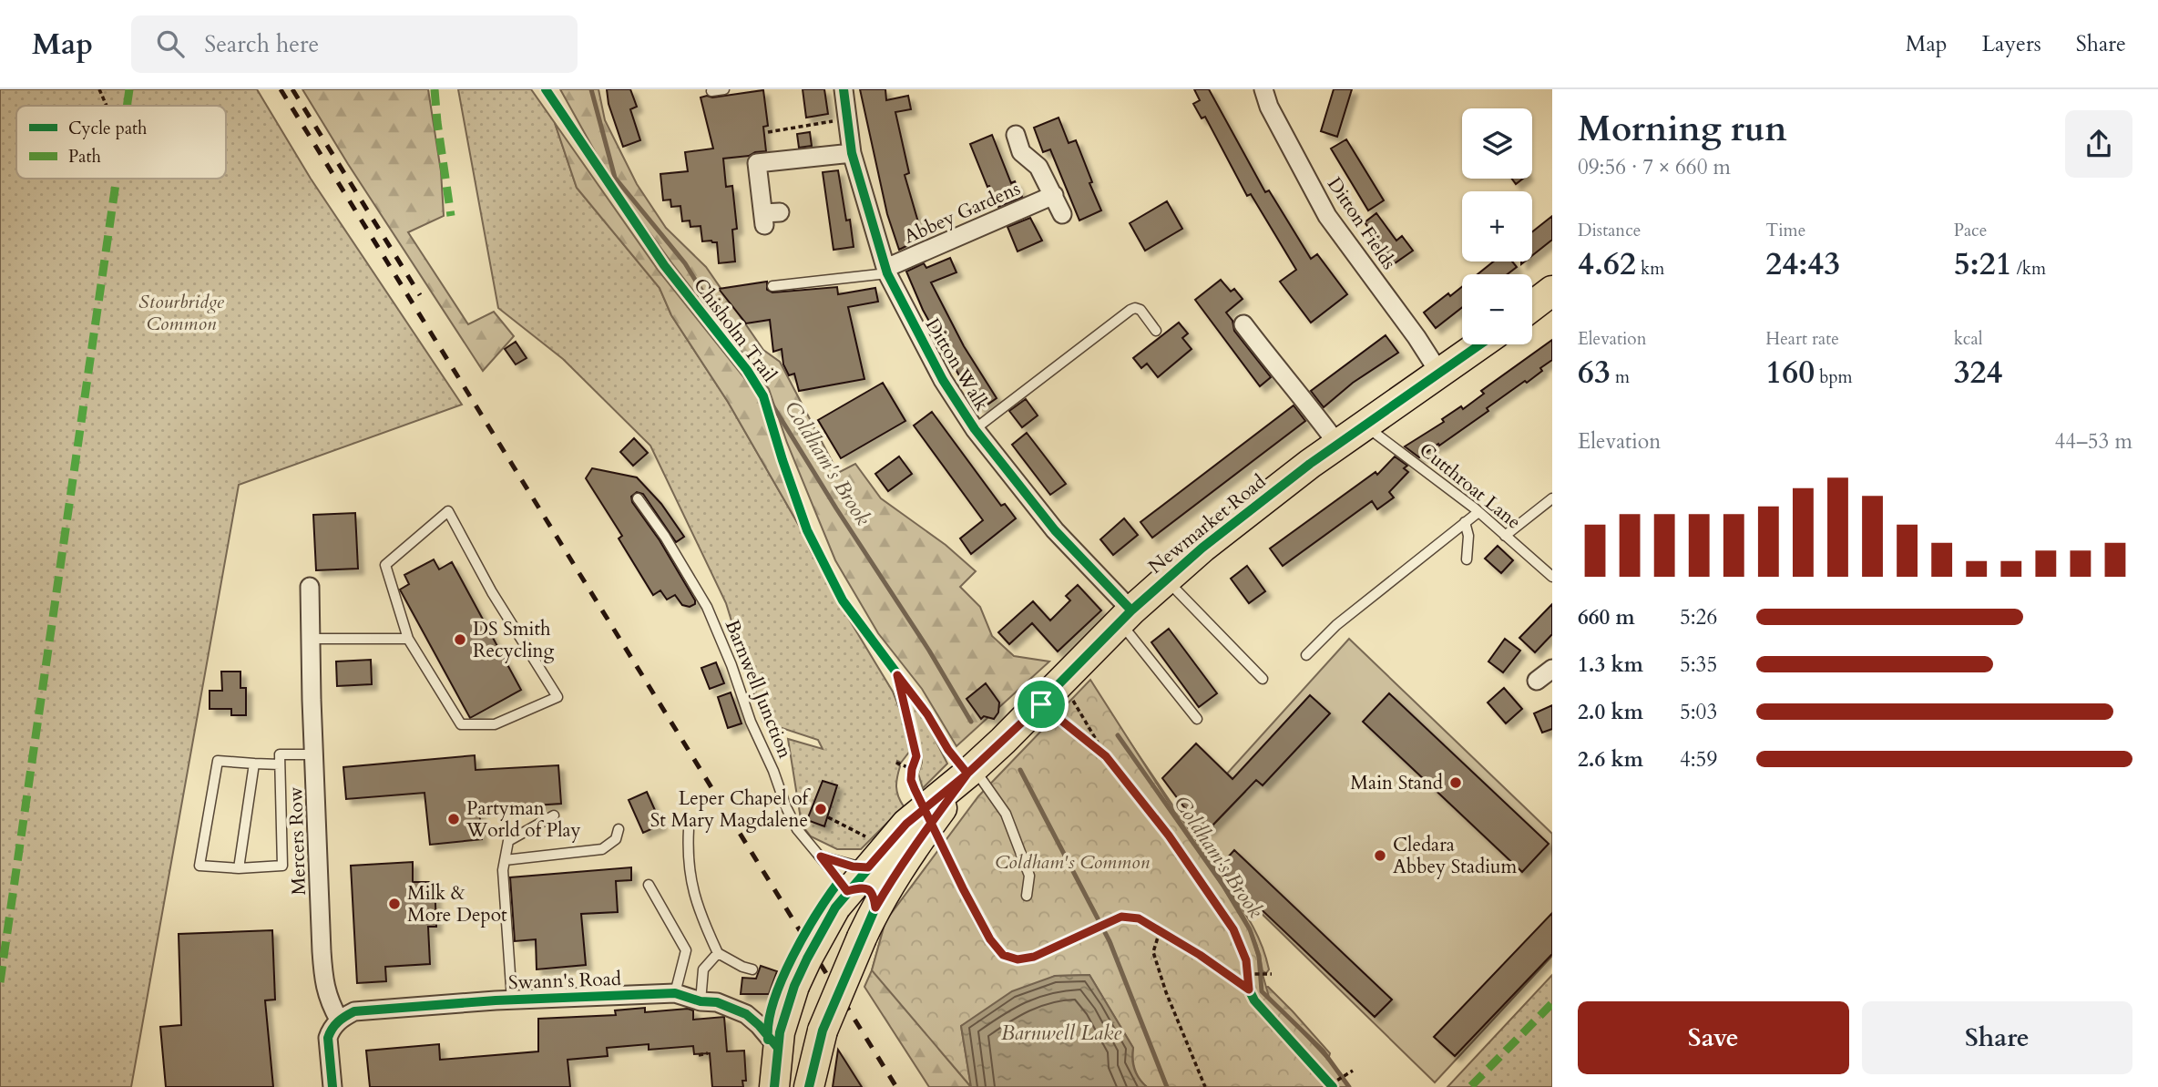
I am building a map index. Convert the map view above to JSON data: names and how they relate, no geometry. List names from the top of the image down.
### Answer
{
  "streets": {
    "main road": ["Newmarket Road"],
    "street": [
      "Abbey Gardens",
      "Ditton Fields",
      "Ditton Walk",
      "Mercers Row",
      "Swann's Road"
    ],
    "lane": ["Cutthroat Lane", "Barnwell Junction"],
    "cycle path": ["Chisholm Trail"]
  },
  "crossings": [
    ["Abbey Gardens", "Ditton Walk"],
    ["Ditton Fields", "Newmarket Road"],
    ["Ditton Walk", "Newmarket Road"],
    ["Cutthroat Lane", "Newmarket Road"],
    ["Newmarket Road", "Barnwell Junction"],
    ["Newmarket Road", "Swann's Road"],
    ["Mercers Row", "Swann's Road"]
  ],
  "water": ["Coldham's Brook", "Barnwell Lake"],
  "parks": ["Stourbridge Common", "Coldham's Common"],
  "places": [
    "DS Smith Recycling",
    "Main Stand",
    "Leper Chapel of St Mary Magdalene",
    "Partyman World of Play",
    "Cledara Abbey Stadium",
    "Milk & More Depot"
  ],
  "legend": ["Cycle path", "Path"],
  "page": {
    "header": "Map",
    "search": "Search here",
    "nav": ["Map", "Layers", "Share"],
    "heading": ["Morning run", "09:56 · 7 × 660 m"],
    "map_buttons": ["+", "−"],
    "stats": [
      ["Distance", "4.62 km"],
      ["Time", "24:43"],
      ["Pace", "5:21 /km"],
      ["Elevation", "63 m"],
      ["Heart rate", "160 bpm"],
      ["kcal", "324"]
    ],
    "chart": ["Elevation", "44–53 m"],
    "list": [
      {
        "name": "660 m",
        "note": "5:26"
      },
      {
        "name": "1.3 km",
        "note": "5:35"
      },
      {
        "name": "2.0 km",
        "note": "5:03"
      },
      {
        "name": "2.6 km",
        "note": "4:59"
      }
    ],
    "buttons": ["Save", "Share"]
  }
}
